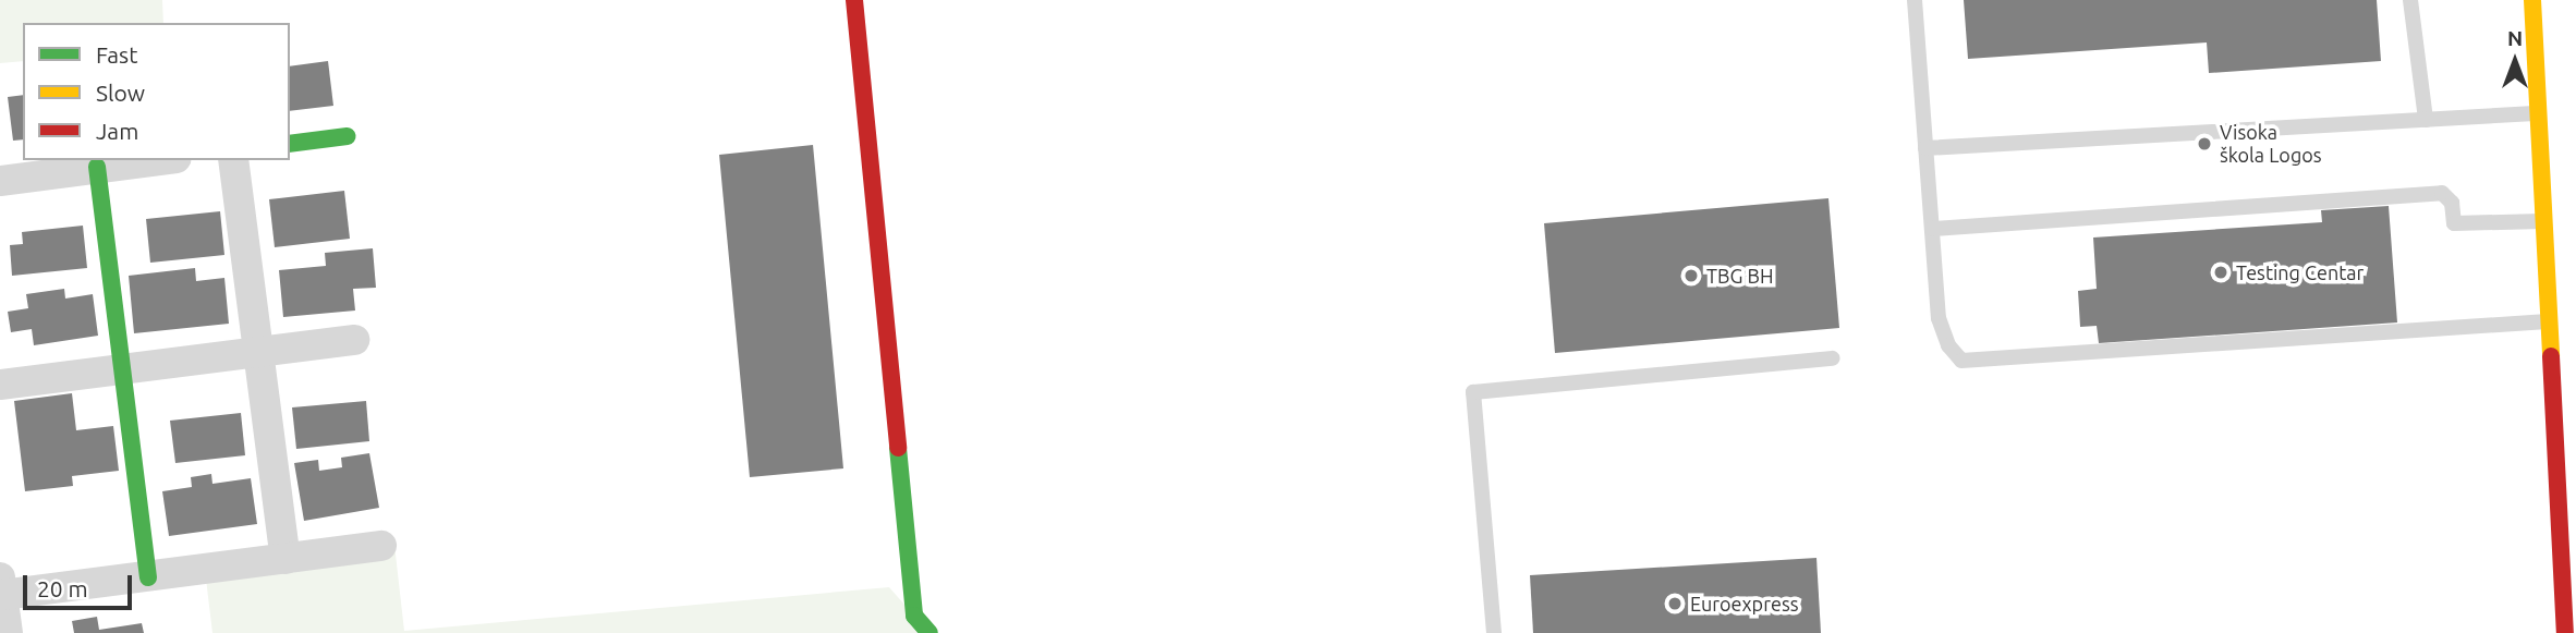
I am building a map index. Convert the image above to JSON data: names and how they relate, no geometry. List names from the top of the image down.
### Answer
{
  "places": [
    "Visoka škola Logos",
    "Testing Centar",
    "TBG BH",
    "Euroexpress"
  ],
  "legend": ["Fast", "Slow", "Jam"],
  "scale_bar": "20 m",
  "north": "top"
}
